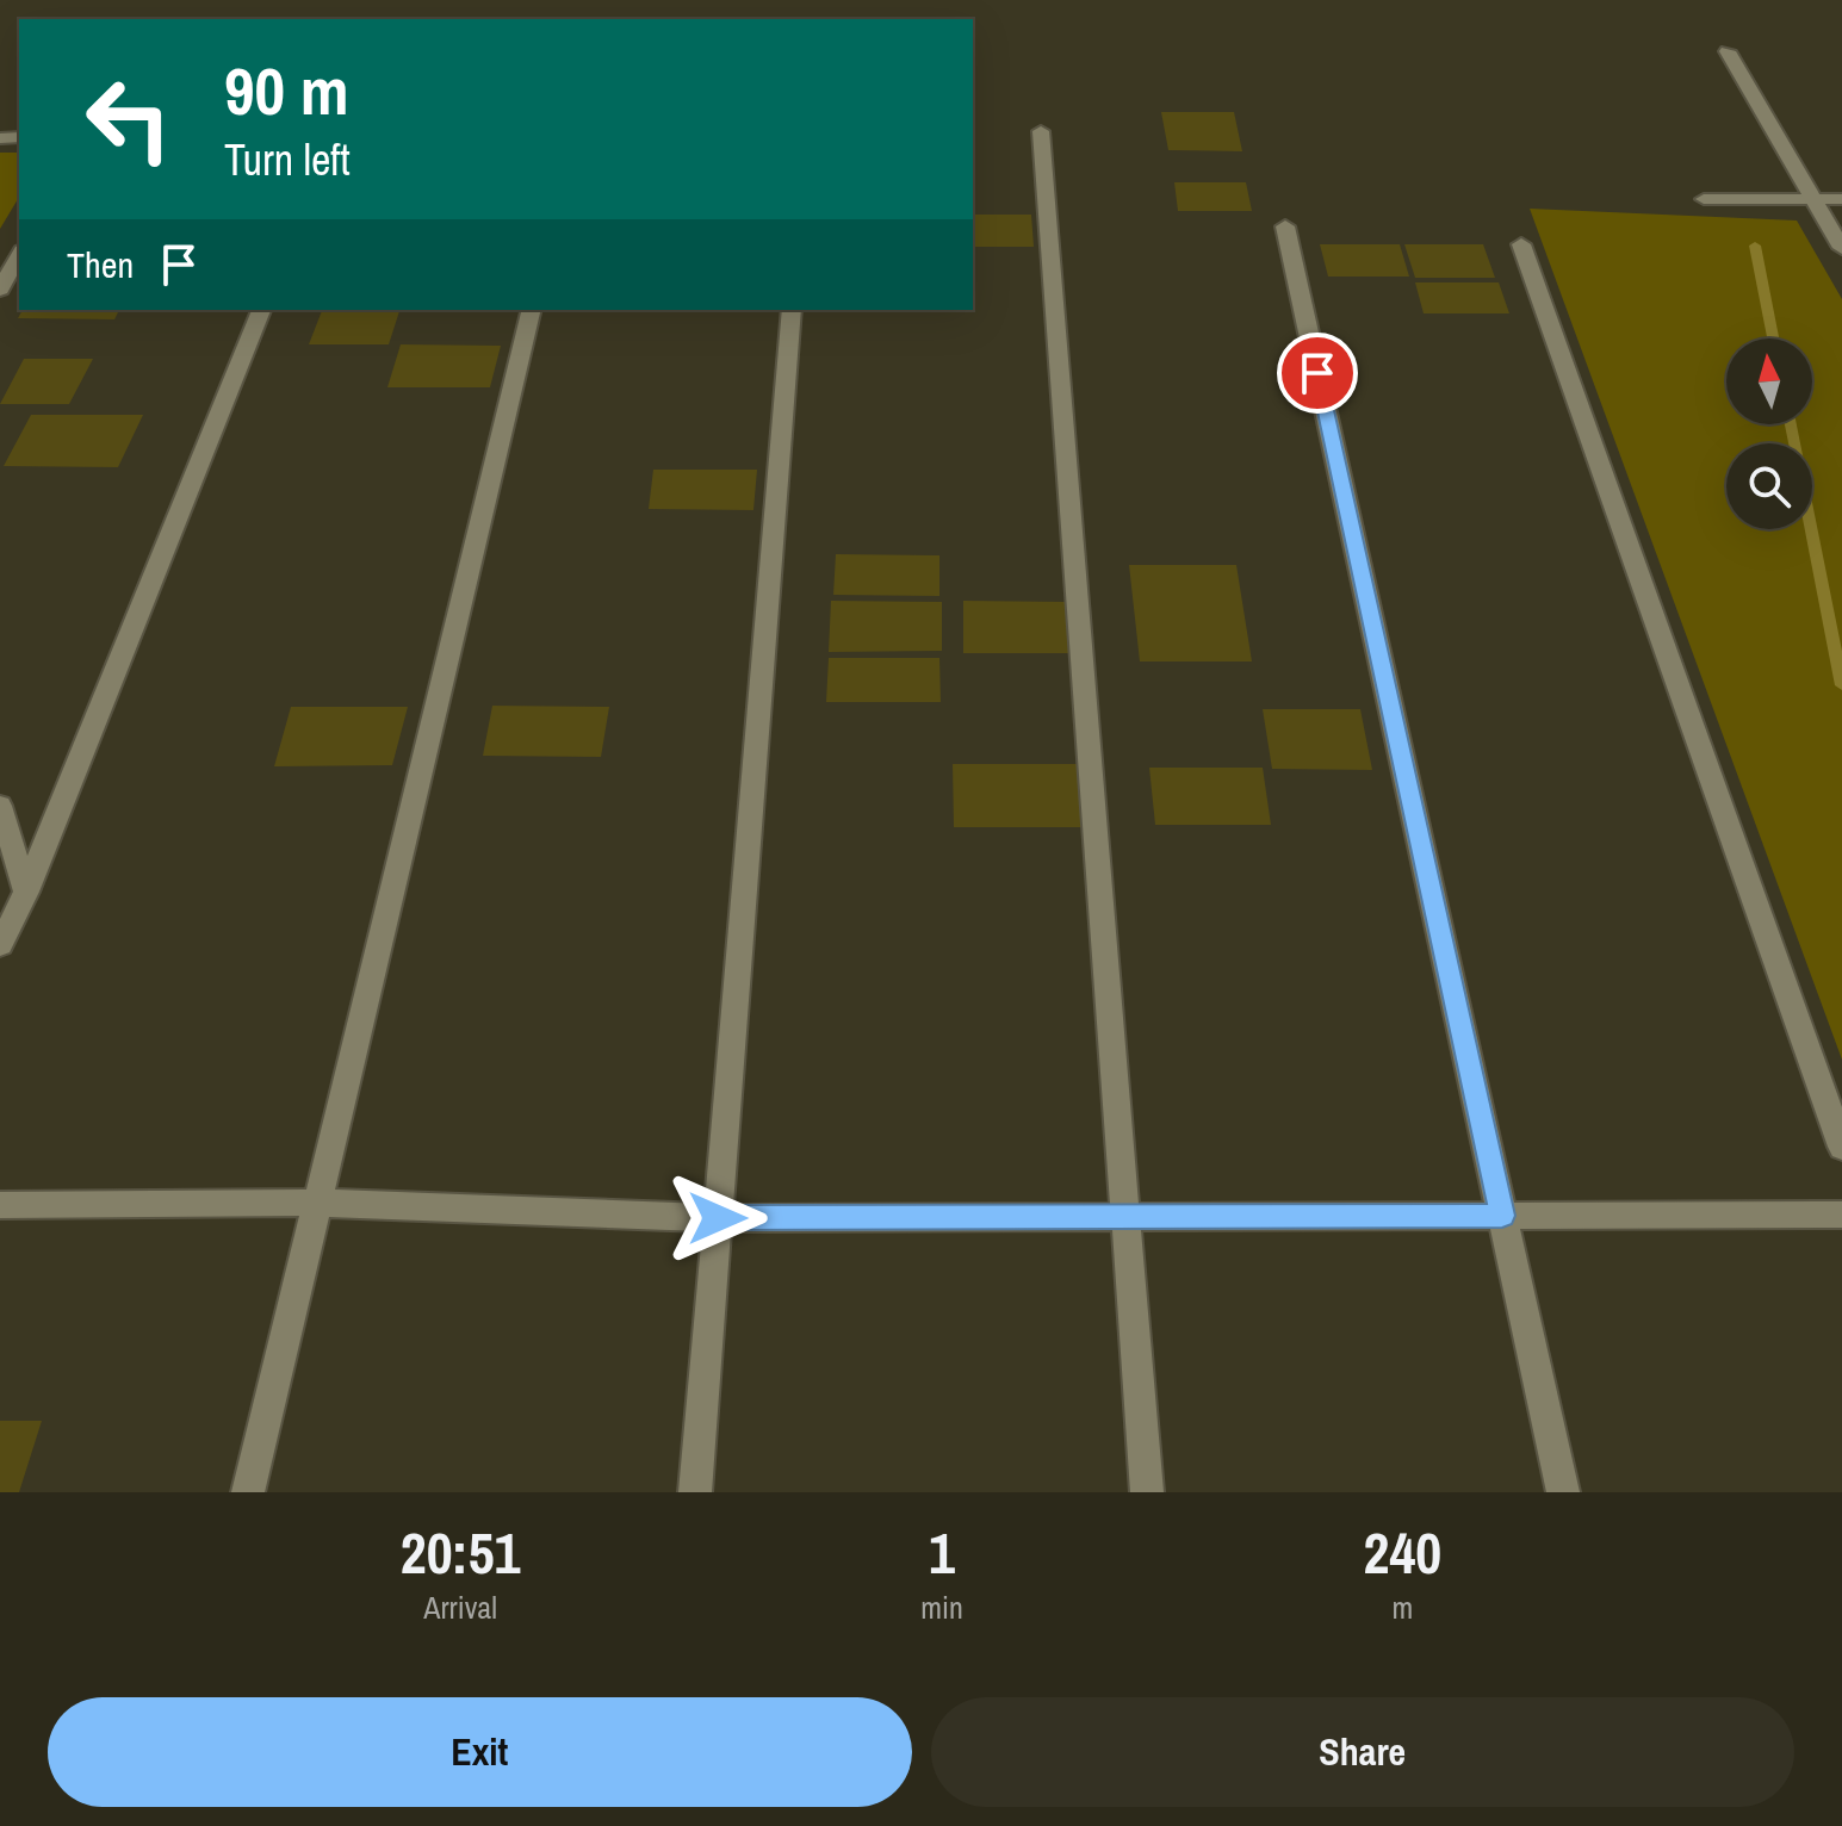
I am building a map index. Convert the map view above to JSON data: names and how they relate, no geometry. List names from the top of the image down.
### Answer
{
  "north": "top",
  "page": {
    "turn": ["90 m", "Turn left"],
    "then": "Then",
    "eta": [
      "20:51",
      "Arrival",
      "1",
      "min",
      "240",
      "m"
    ],
    "buttons": ["Exit", "Share"]
  }
}
